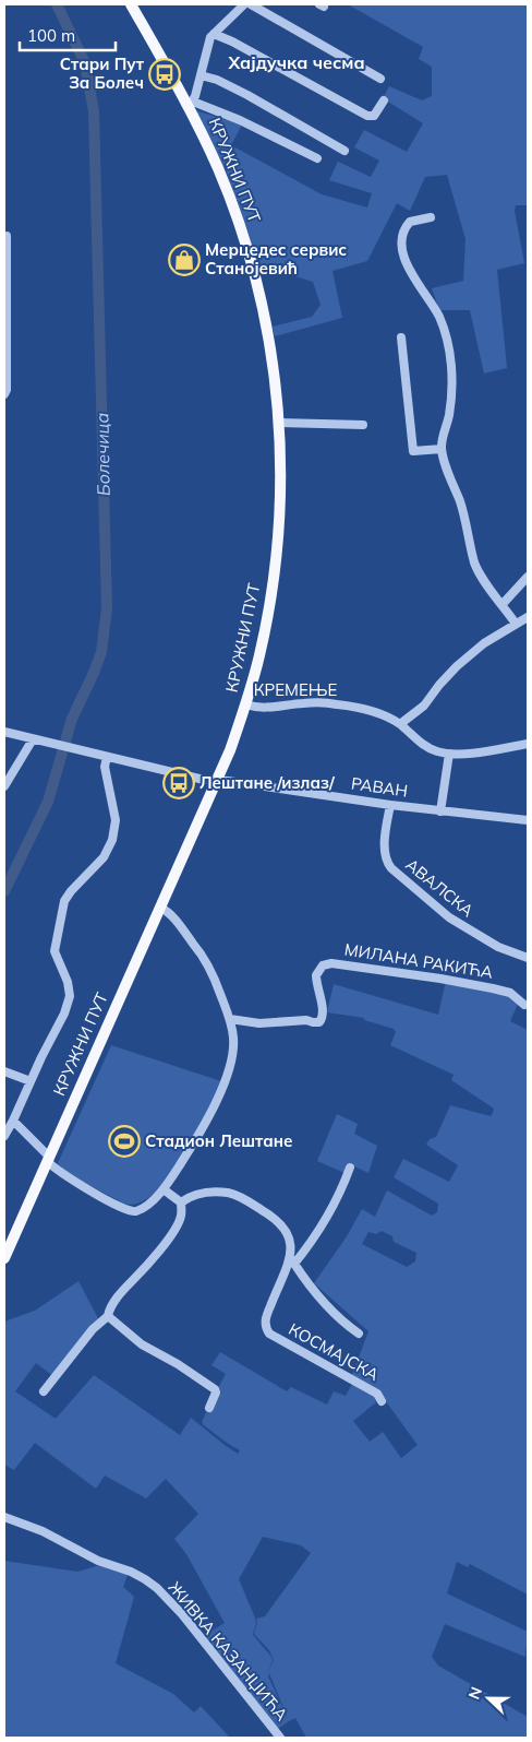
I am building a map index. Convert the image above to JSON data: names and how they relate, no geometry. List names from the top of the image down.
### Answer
{
  "streets": {
    "main road": ["КРУЖНИ ПУТ"],
    "street": [
      "КРЕМЕЊЕ",
      "РАВАН",
      "АВАЛСКА",
      "МИЛАНА РАКИЋА",
      "КОСМАЈСКА",
      "ЖИВКА КАЗАНЏИЋА"
    ]
  },
  "crossings": [
    ["КРУЖНИ ПУТ", "КРЕМЕЊЕ"],
    ["КРУЖНИ ПУТ", "РАВАН"],
    ["РАВАН", "АВАЛСКА"]
  ],
  "districts": ["Хајдучка чесма"],
  "water": ["Болечица"],
  "places": {
    "bus stop": ["Стари Пут За Болеч", "Лештане /излаз/"],
    "shop": ["Мерцедес сервис Станојевић"],
    "sports": ["Стадион Лештане"]
  },
  "scale_bar": "100 m",
  "north": "left"
}
